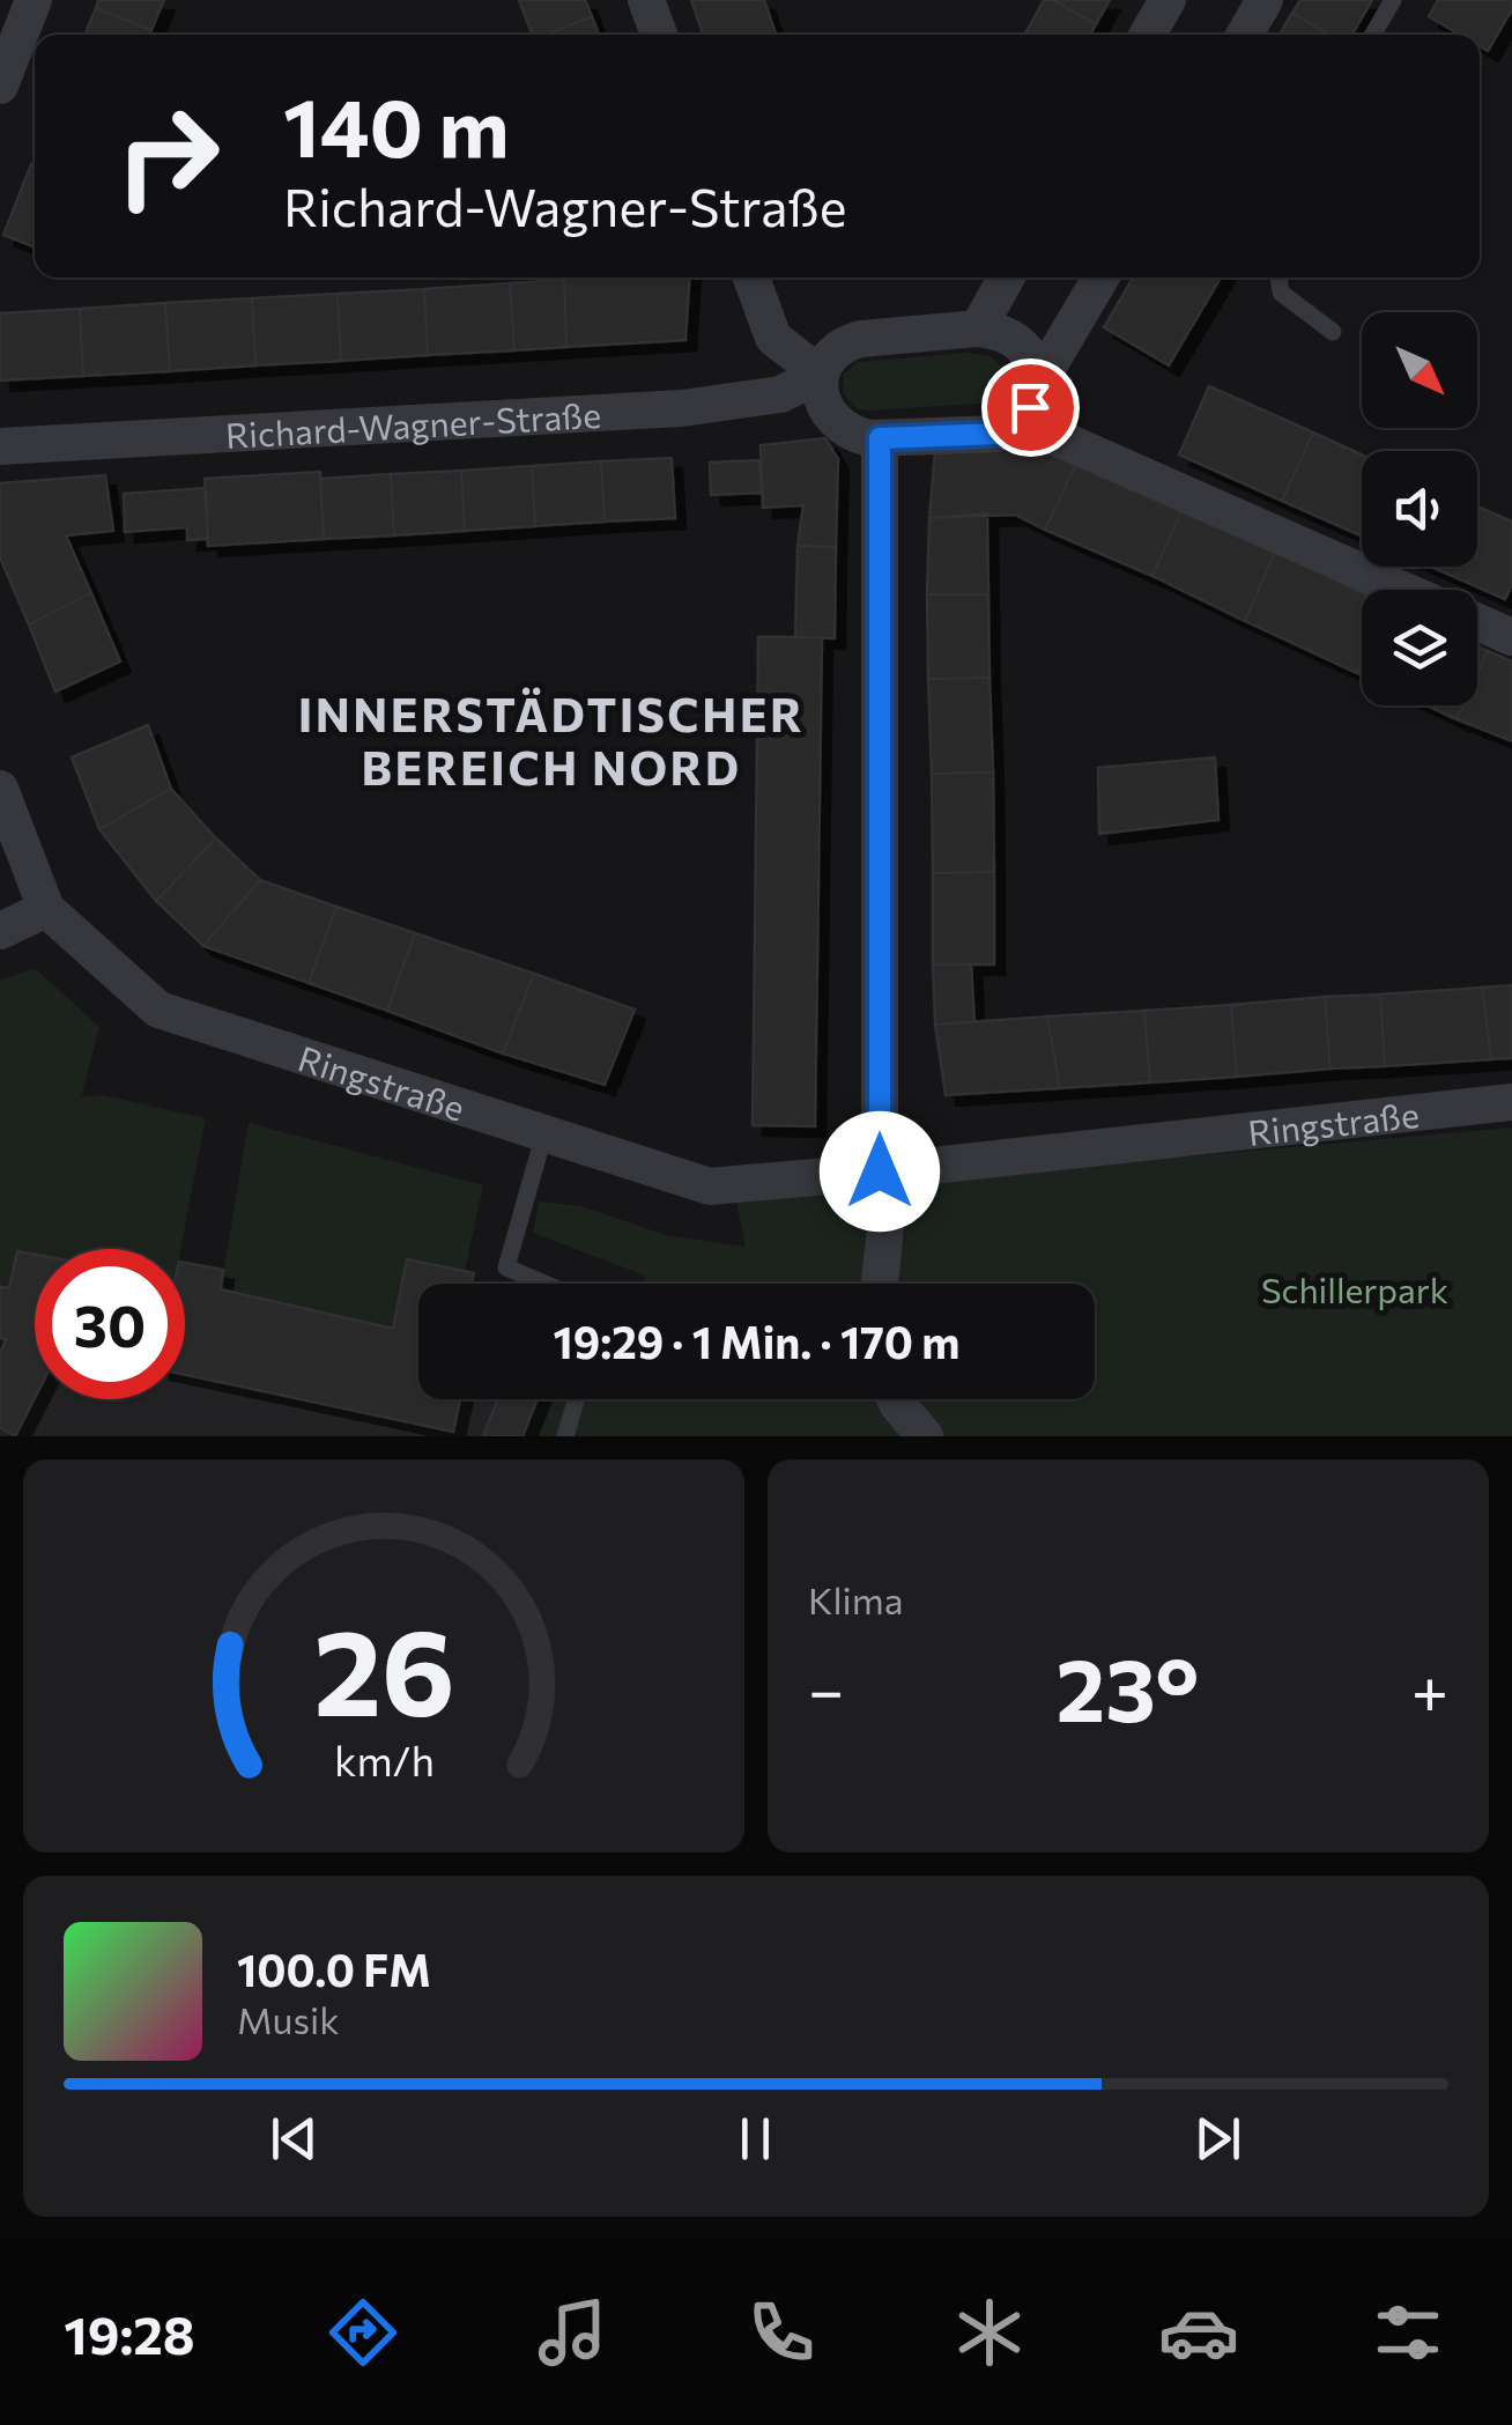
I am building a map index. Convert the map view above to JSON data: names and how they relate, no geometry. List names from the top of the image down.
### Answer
{
  "streets": {
    "street": ["Richard-Wagner-Straße", "Ringstraße"]
  },
  "districts": ["INNERSTÄDTISCHER BEREICH NORD"],
  "parks": ["Schillerpark"],
  "north": "bottom right",
  "page": {
    "turn": ["140 m", "Richard-Wagner-Straße"],
    "limit": "30",
    "trip": "19:29 · 1 Min. · 170 m",
    "tile": "Klima",
    "heat": ["−", "23°", "+"],
    "song": ["100.0 FM", "Musik"],
    "tabs": "19:28",
    "gauge": ["26", "km/h"]
  }
}
